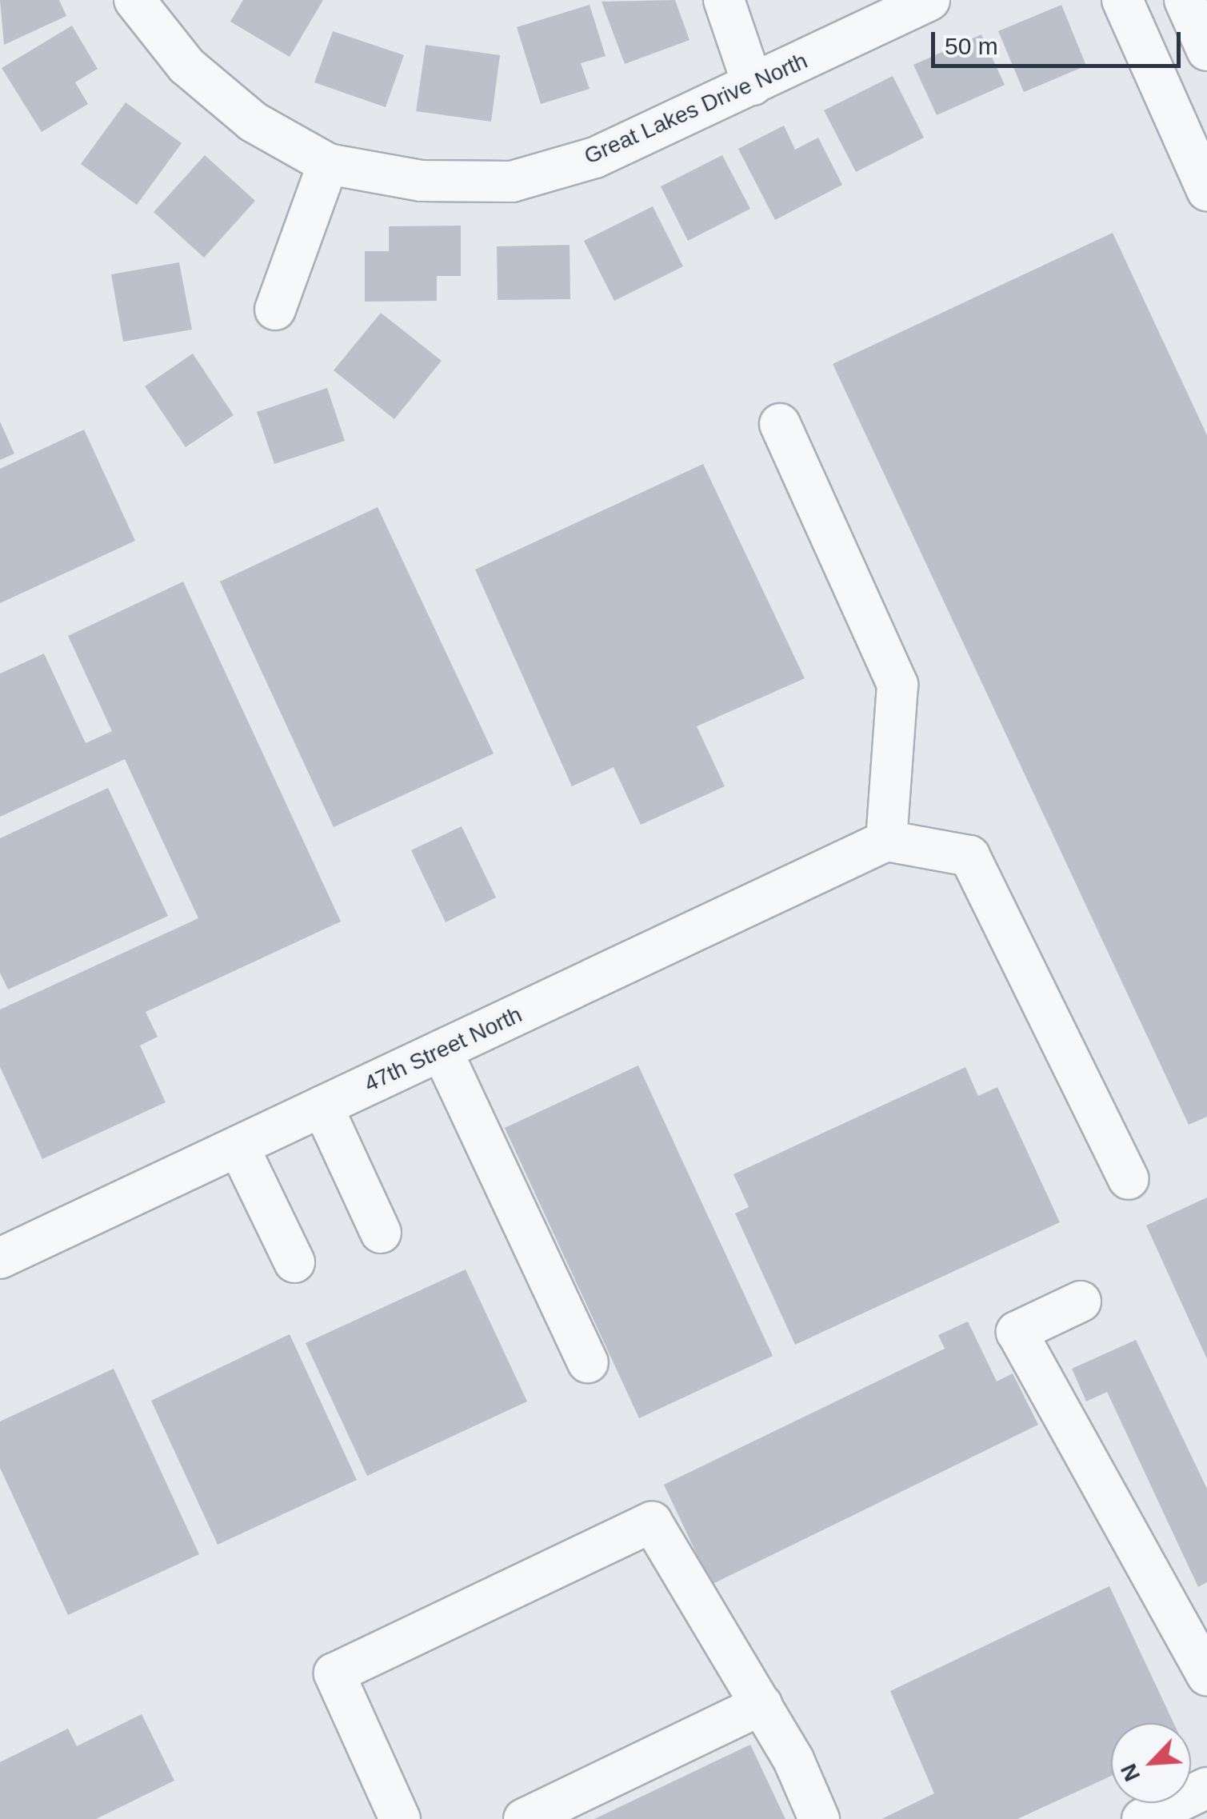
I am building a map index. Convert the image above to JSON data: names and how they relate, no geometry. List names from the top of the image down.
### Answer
{
  "streets": {
    "street": ["Great Lakes Drive North", "47th Street North"]
  },
  "scale_bar": "50 m",
  "north": "bottom left"
}
